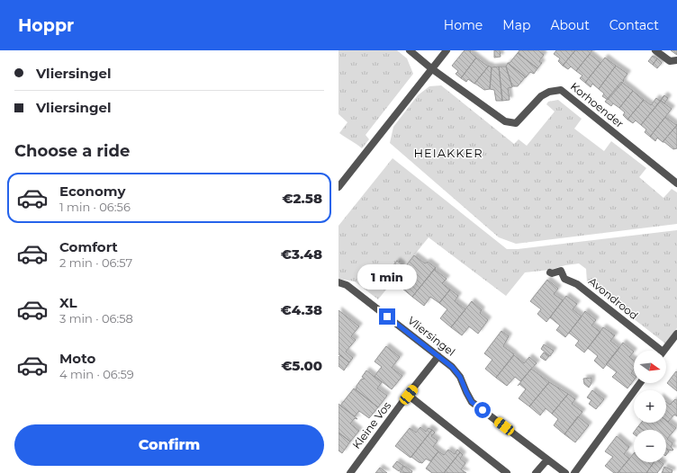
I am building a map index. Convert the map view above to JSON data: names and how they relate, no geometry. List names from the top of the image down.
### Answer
{
  "streets": {
    "street": [
      "Korhoender",
      "Avondrood",
      "Vliersingel",
      "Kleine Vos"
    ]
  },
  "crossings": [
    ["Vliersingel", "Kleine Vos"]
  ],
  "districts": ["HEIAKKER"],
  "north": "right",
  "page": {
    "header": "Hoppr",
    "nav": [
      "Home",
      "Map",
      "About",
      "Contact"
    ],
    "banner": ["Vliersingel", "Vliersingel"],
    "heading": "Choose a ride",
    "list": [
      {
        "name": "Economy",
        "note": "1 min · 06:56",
        "value": "€2.58"
      },
      {
        "name": "Comfort",
        "note": "2 min · 06:57",
        "value": "€3.48"
      },
      {
        "name": "XL",
        "note": "3 min · 06:58",
        "value": "€4.38"
      },
      {
        "name": "Moto",
        "note": "4 min · 06:59",
        "value": "€5.00"
      }
    ],
    "bubble": "1 min",
    "map_buttons": ["+", "−"],
    "buttons": "Confirm"
  }
}
